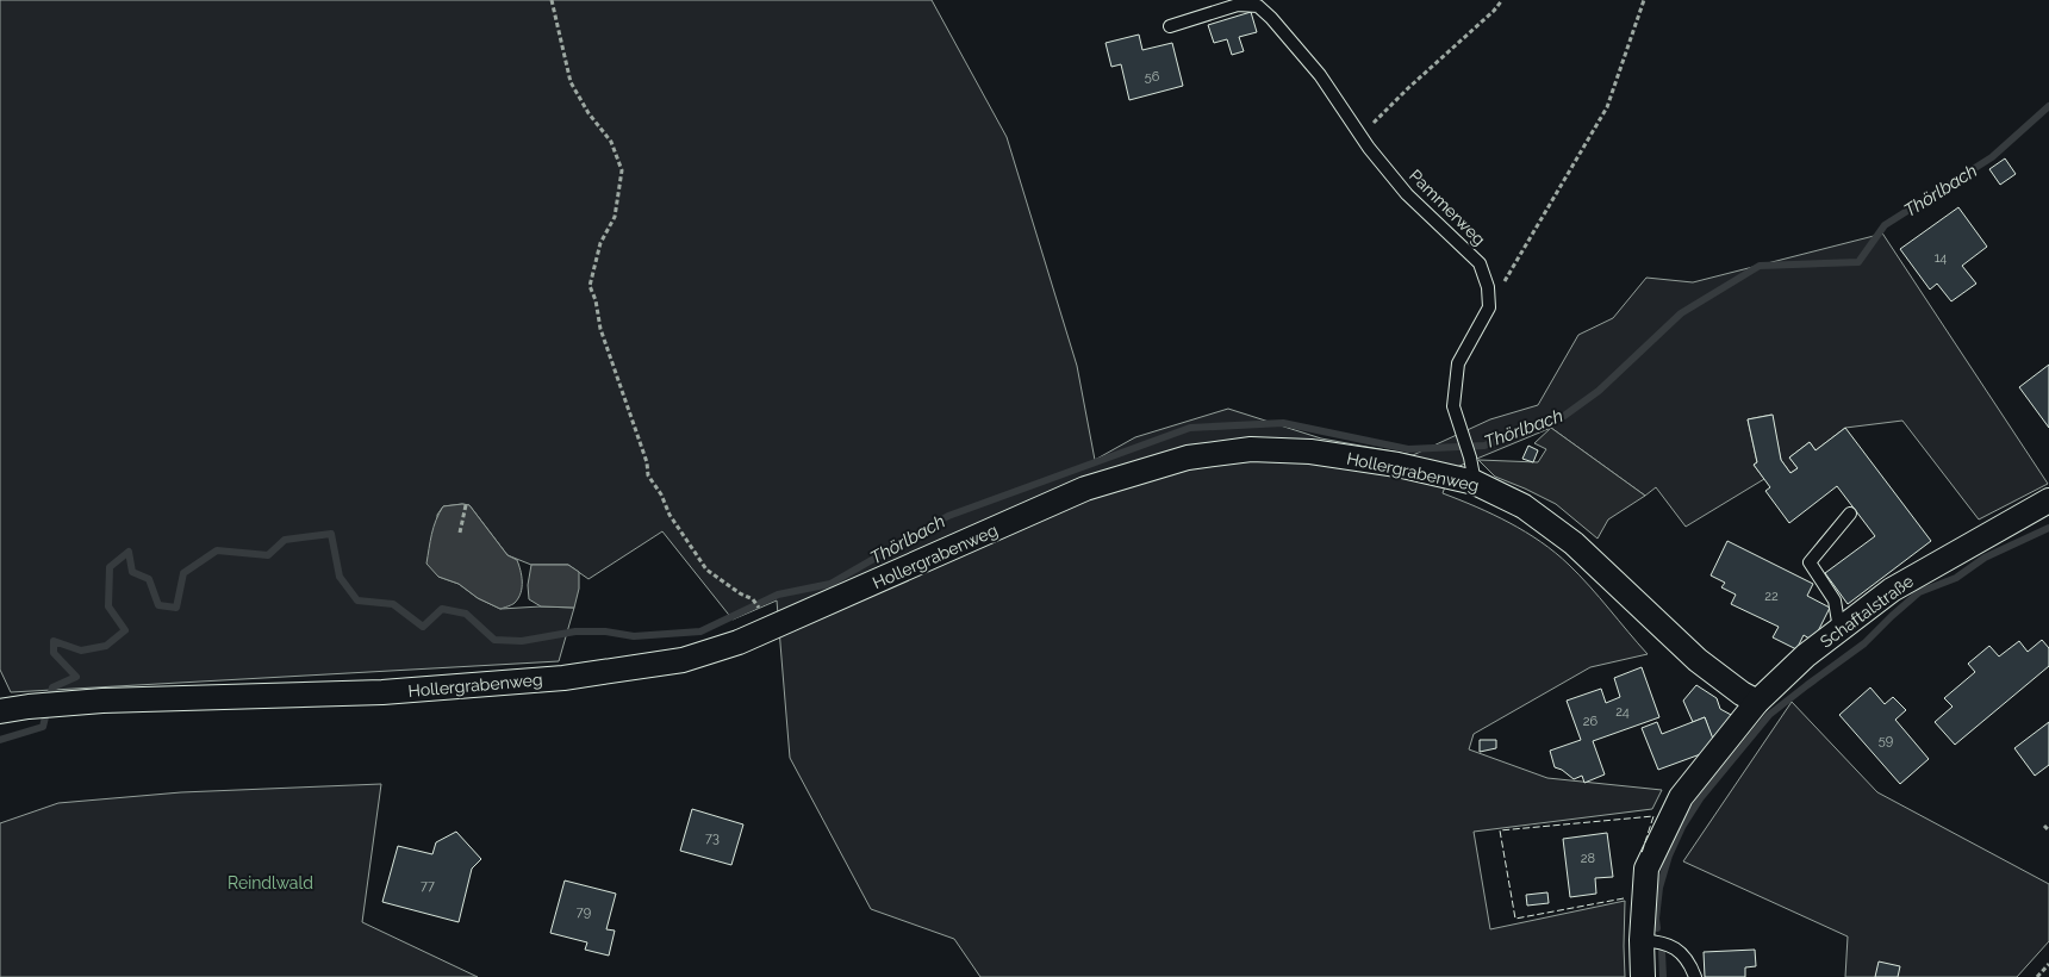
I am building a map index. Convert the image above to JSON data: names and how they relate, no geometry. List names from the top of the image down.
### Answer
{
  "streets": {
    "street": ["Hollergrabenweg", "Schaftalstraße"],
    "lane": ["Pammerweg"]
  },
  "crossings": [
    ["Hollergrabenweg", "Schaftalstraße"]
  ],
  "water": ["Thörlbach"],
  "parks": ["Reindlwald"],
  "house_numbers": [
    "56",
    "14",
    "22",
    "24",
    "26",
    "59",
    "73",
    "28",
    "77",
    "79"
  ]
}
